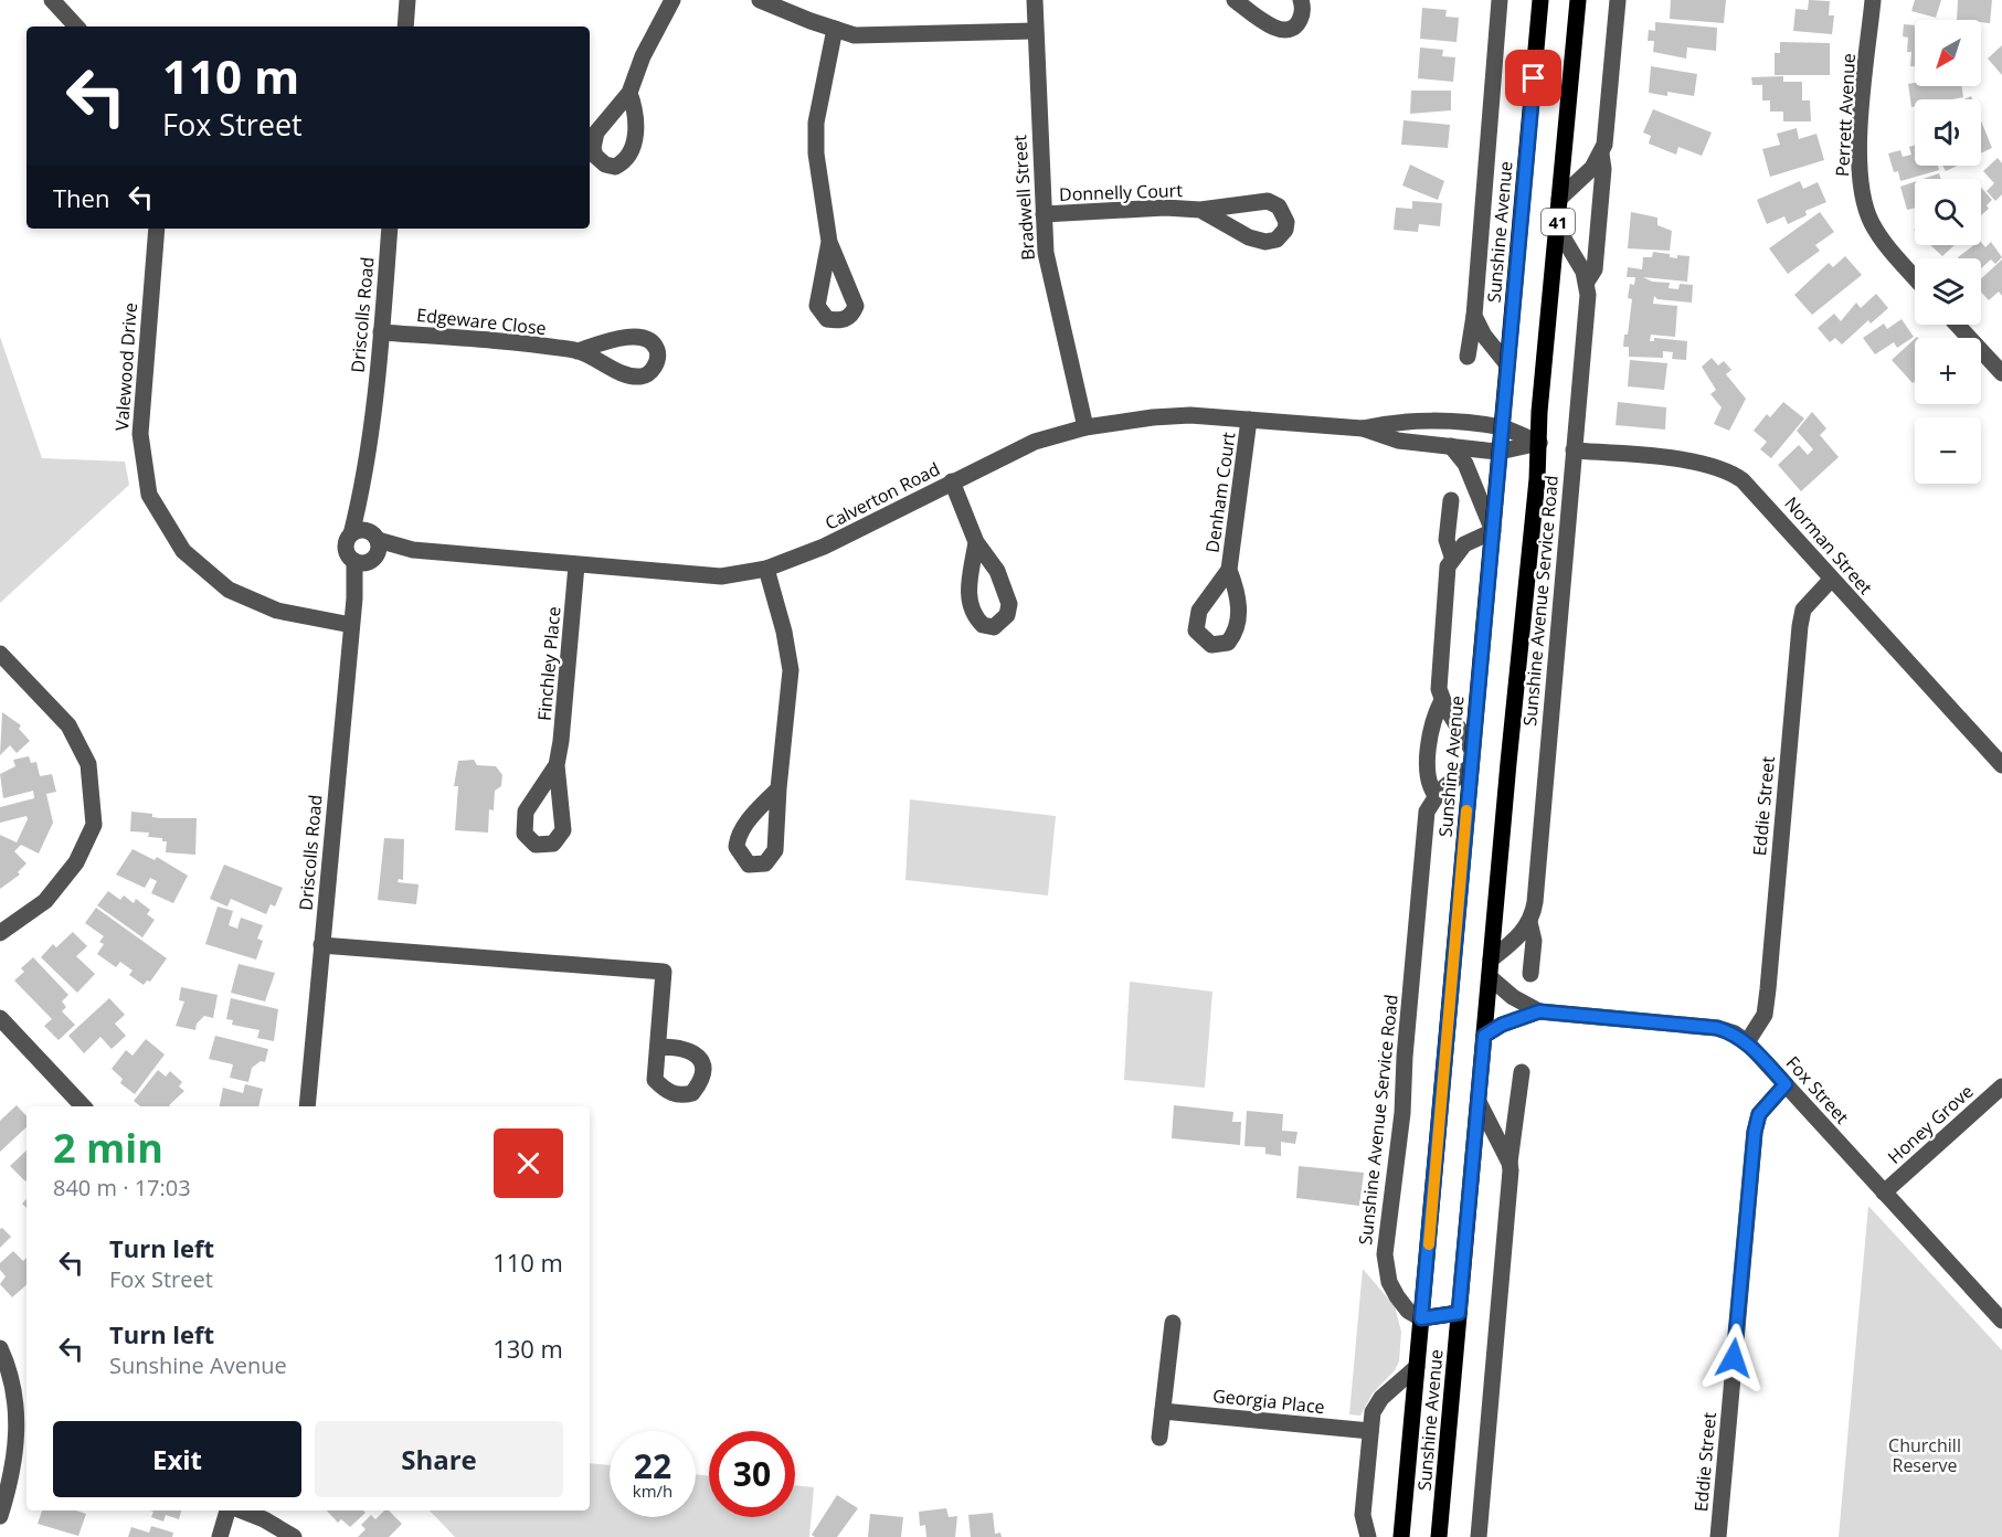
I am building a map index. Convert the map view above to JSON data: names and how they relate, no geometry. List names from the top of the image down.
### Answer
{
  "streets": {
    "main road": ["41", "Sunshine Avenue"],
    "street": [
      "Perrett Avenue",
      "Donnelly Court",
      "Bradwell Street",
      "Driscolls Road",
      "Edgeware Close",
      "Valewood Drive",
      "Denham Court",
      "Calverton Road",
      "Norman Street",
      "Sunshine Avenue Service Road",
      "Finchley Place",
      "Eddie Street",
      "Fox Street",
      "Honey Grove",
      "Georgia Place"
    ]
  },
  "crossings": [
    ["Donnelly Court", "Bradwell Street"],
    ["Bradwell Street", "Calverton Road"],
    ["Sunshine Avenue", "Calverton Road"],
    ["Sunshine Avenue", "Sunshine Avenue Service Road"],
    ["Sunshine Avenue", "Fox Street"],
    ["Driscolls Road", "Edgeware Close"],
    ["Driscolls Road", "Valewood Drive"],
    ["Driscolls Road", "Calverton Road"],
    ["Denham Court", "Calverton Road"],
    ["Calverton Road", "Finchley Place"],
    ["Norman Street", "Sunshine Avenue Service Road"],
    ["Norman Street", "Eddie Street"],
    ["Eddie Street", "Fox Street"],
    ["Fox Street", "Honey Grove"]
  ],
  "parks": ["Churchill Reserve"],
  "north": "bottom left",
  "page": {
    "map_buttons": ["+", "−"],
    "turn": ["110 m", "Fox Street"],
    "then": "Then",
    "heading": ["2 min", "840 m · 17:03"],
    "list": [
      {
        "name": "Turn left",
        "note": "Fox Street",
        "value": "110 m"
      },
      {
        "name": "Turn left",
        "note": "Sunshine Avenue",
        "value": "130 m"
      }
    ],
    "buttons": ["Exit", "Share"],
    "speed": "22 km/h",
    "limit": "30"
  }
}
